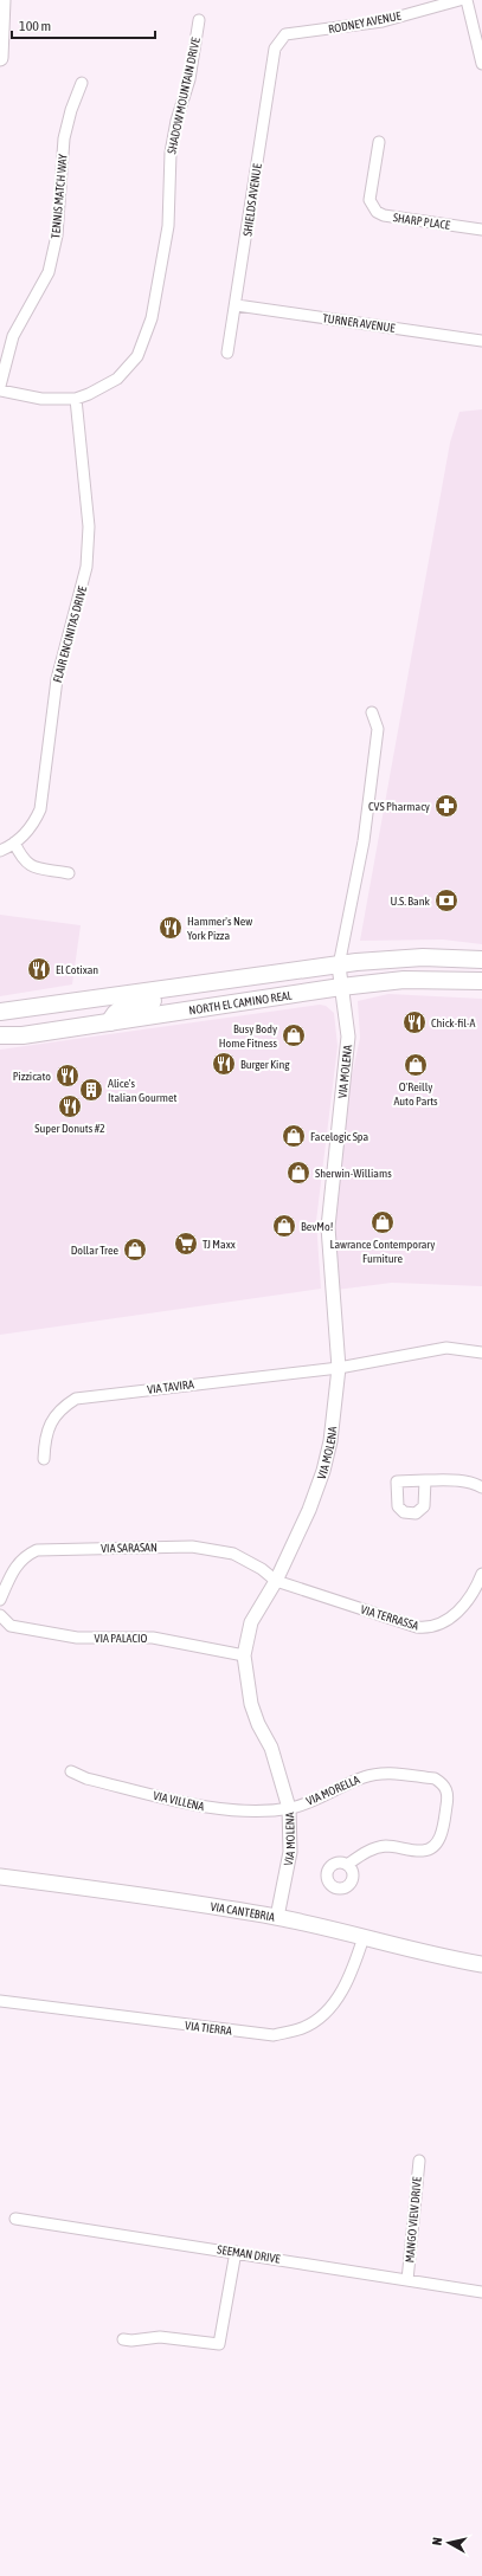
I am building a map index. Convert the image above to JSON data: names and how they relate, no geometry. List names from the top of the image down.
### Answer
{
  "streets": {
    "main road": ["NORTH EL CAMINO REAL", "VIA CANTEBRIA"],
    "street": [
      "RODNEY AVENUE",
      "SHADOW MOUNTAIN DRIVE",
      "TENNIS MATCH WAY",
      "SHIELDS AVENUE",
      "SHARP PLACE",
      "TURNER AVENUE",
      "FLAIR ENCINITAS DRIVE",
      "VIA MOLENA",
      "VIA TAVIRA",
      "VIA SARASAN",
      "VIA TERRASSA",
      "VIA PALACIO",
      "VIA MORELLA",
      "VIA VILLENA",
      "VIA TIERRA",
      "MANGO VIEW DRIVE",
      "SEEMAN DRIVE"
    ]
  },
  "crossings": [
    ["RODNEY AVENUE", "SHIELDS AVENUE"],
    ["SHADOW MOUNTAIN DRIVE", "FLAIR ENCINITAS DRIVE"],
    ["SHIELDS AVENUE", "TURNER AVENUE"],
    ["NORTH EL CAMINO REAL", "VIA MOLENA"],
    ["VIA MOLENA", "VIA TAVIRA"],
    ["VIA MOLENA", "VIA SARASAN"],
    ["VIA MOLENA", "VIA TERRASSA"],
    ["VIA MOLENA", "VIA PALACIO"],
    ["VIA MOLENA", "VIA MORELLA"],
    ["VIA MOLENA", "VIA VILLENA"],
    ["VIA MOLENA", "VIA CANTEBRIA"],
    ["VIA SARASAN", "VIA TERRASSA"],
    ["VIA MORELLA", "VIA VILLENA"],
    ["VIA CANTEBRIA", "VIA TIERRA"],
    ["MANGO VIEW DRIVE", "SEEMAN DRIVE"]
  ],
  "places": {
    "pharmacy": ["CVS Pharmacy"],
    "bank": ["U.S. Bank"],
    "restaurant": [
      "Hammer's New York Pizza",
      "El Cotixan",
      "Chick-fil-A",
      "Burger King",
      "Pizzicato",
      "Super Donuts #2"
    ],
    "shop": [
      "Busy Body Home Fitness",
      "O'Reilly Auto Parts",
      "Facelogic Spa",
      "Sherwin-Williams",
      "Lawrance Contemporary Furniture",
      "BevMo!",
      "Dollar Tree"
    ],
    "building": ["Alice's Italian Gourmet"],
    "supermarket": ["TJ Maxx"]
  },
  "scale_bar": "100 m",
  "north": "left"
}
